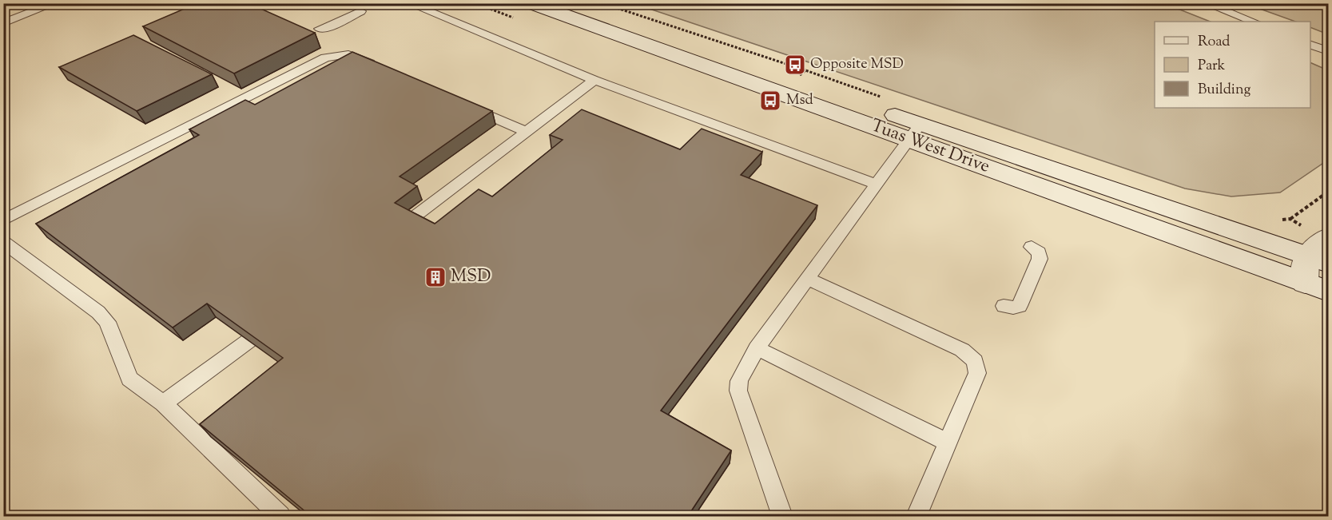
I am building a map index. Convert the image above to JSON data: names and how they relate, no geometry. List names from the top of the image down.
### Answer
{
  "streets": {
    "main road": ["Tuas West Drive"]
  },
  "places": {
    "bus stop": ["Opposite MSD", "Msd"],
    "building": ["MSD"]
  },
  "legend": ["Road", "Park", "Building"]
}
